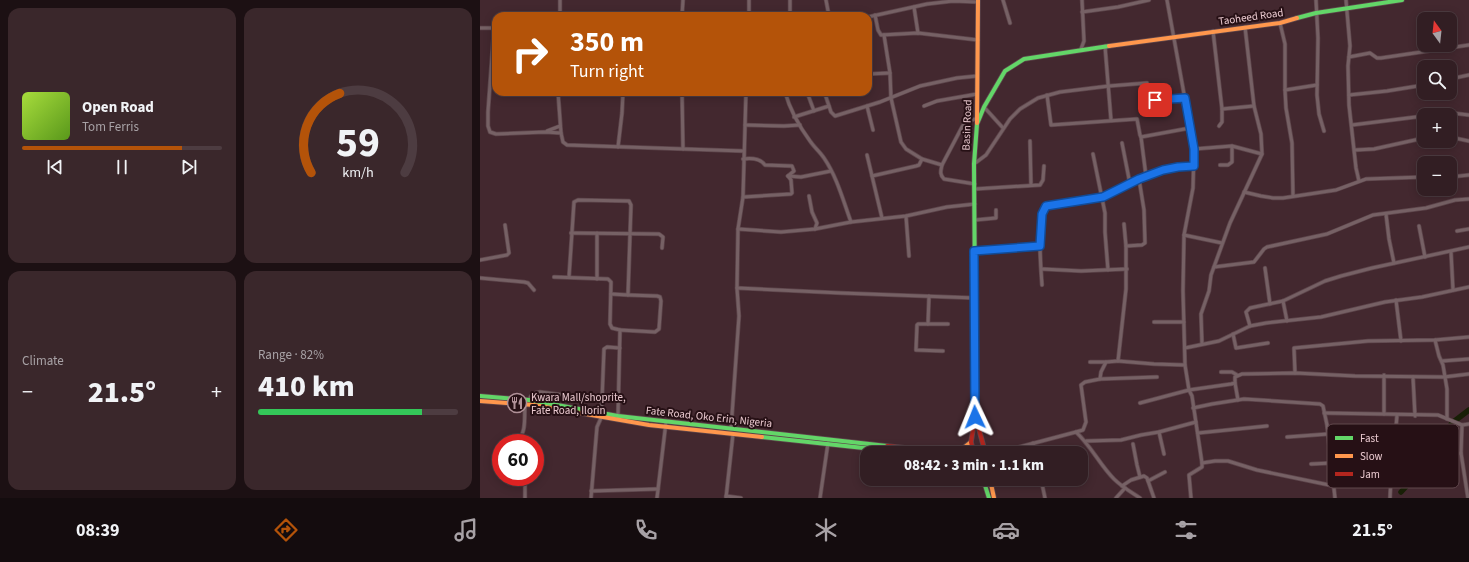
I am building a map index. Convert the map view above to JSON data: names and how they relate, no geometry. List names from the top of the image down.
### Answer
{
  "streets": {
    "street": ["Taoheed Road", "Basin Road", "Fate Road, Oko Erin, Nigeria"]
  },
  "crossings": [
    ["Taoheed Road", "Basin Road"]
  ],
  "places": {
    "restaurant": ["Kwara Mall/shoprite, Fate Road, Ilorin"]
  },
  "legend": ["Fast", "Slow", "Jam"],
  "north": "top",
  "page": {
    "map_buttons": ["+", "−"],
    "turn": ["350 m", "Turn right"],
    "song": ["Open Road", "Tom Ferris"],
    "tile": [
      "Climate",
      ["Range · 82%", "410 km"]
    ],
    "heat": ["−", "21.5°", "+"],
    "limit": "60",
    "trip": "08:42 · 3 min · 1.1 km",
    "tabs": ["08:39", "21.5°"],
    "gauge": ["59", "km/h"]
  }
}
